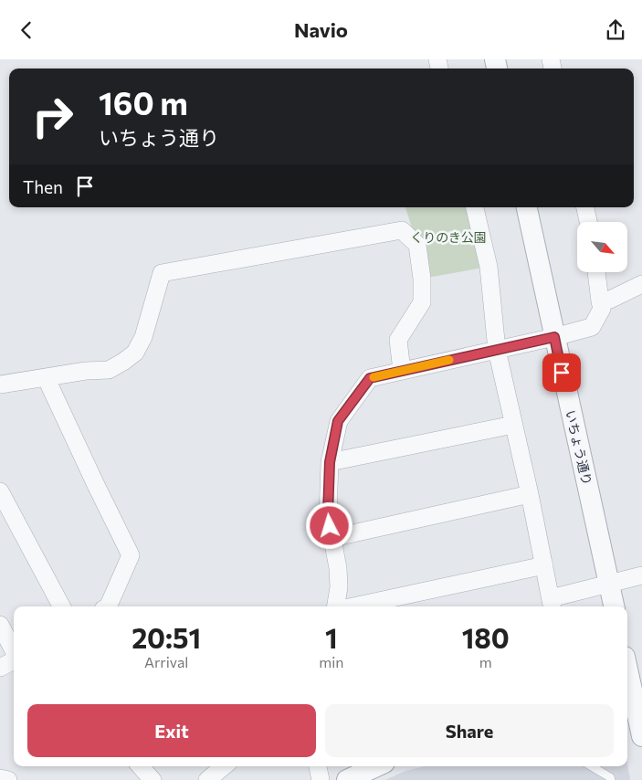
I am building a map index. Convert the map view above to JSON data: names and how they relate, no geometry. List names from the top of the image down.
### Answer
{
  "streets": {
    "street": ["いちょう通り"]
  },
  "parks": ["くりのき公園"],
  "north": "bottom right",
  "page": {
    "header": "Navio",
    "turn": ["160 m", "いちょう通り"],
    "then": "Then",
    "eta": [
      "20:51",
      "Arrival",
      "1",
      "min",
      "180",
      "m"
    ],
    "buttons": ["Exit", "Share"]
  }
}
